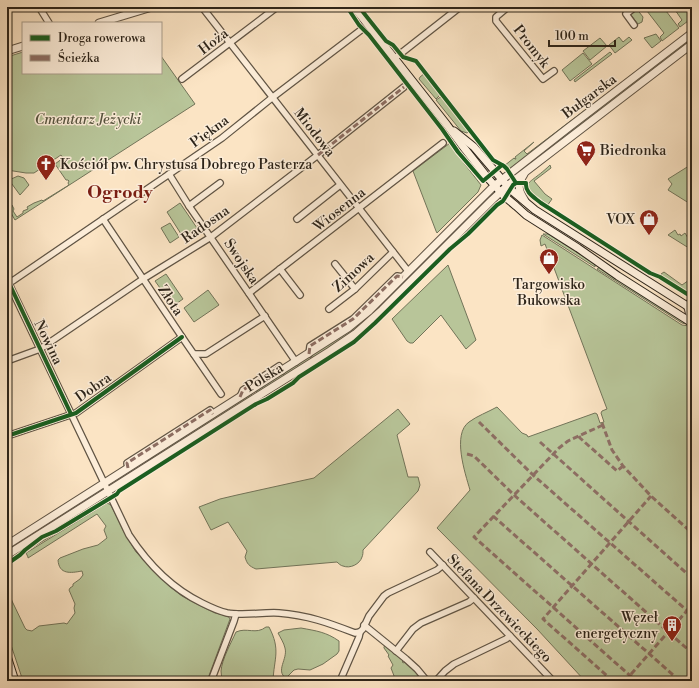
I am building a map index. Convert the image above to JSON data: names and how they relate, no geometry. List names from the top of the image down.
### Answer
{
  "streets": {
    "street": [
      "Hoża",
      "Promyk",
      "Bułgarska",
      "Piękna",
      "Miodowa",
      "Wiosenna",
      "Radosna",
      "Swojska",
      "Zimowa",
      "Złota",
      "Nowina",
      "Polska",
      "Dobra",
      "Stefana Drzewieckiego"
    ]
  },
  "crossings": [
    ["Hoża", "Miodowa"],
    ["Bułgarska", "Polska"],
    ["Piękna", "Miodowa"],
    ["Piękna", "Swojska"],
    ["Piękna", "Złota"],
    ["Piękna", "Nowina"],
    ["Miodowa", "Wiosenna"],
    ["Miodowa", "Radosna"],
    ["Miodowa", "Zimowa"],
    ["Miodowa", "Polska"],
    ["Wiosenna", "Swojska"],
    ["Radosna", "Swojska"],
    ["Radosna", "Złota"],
    ["Radosna", "Nowina"],
    ["Swojska", "Polska"],
    ["Złota", "Dobra"],
    ["Nowina", "Polska"],
    ["Nowina", "Dobra"]
  ],
  "districts": ["Ogrody"],
  "parks": ["Cmentarz Jeżycki"],
  "places": {
    "supermarket": ["Biedronka"],
    "church": ["Kościół pw. Chrystusa Dobrego Pasterza"],
    "shop": ["VOX", "Targowisko Bukowska"],
    "building": ["Węzeł energetyczny"]
  },
  "legend": ["Droga rowerowa", "Ścieżka"],
  "scale_bar": "100 m"
}
